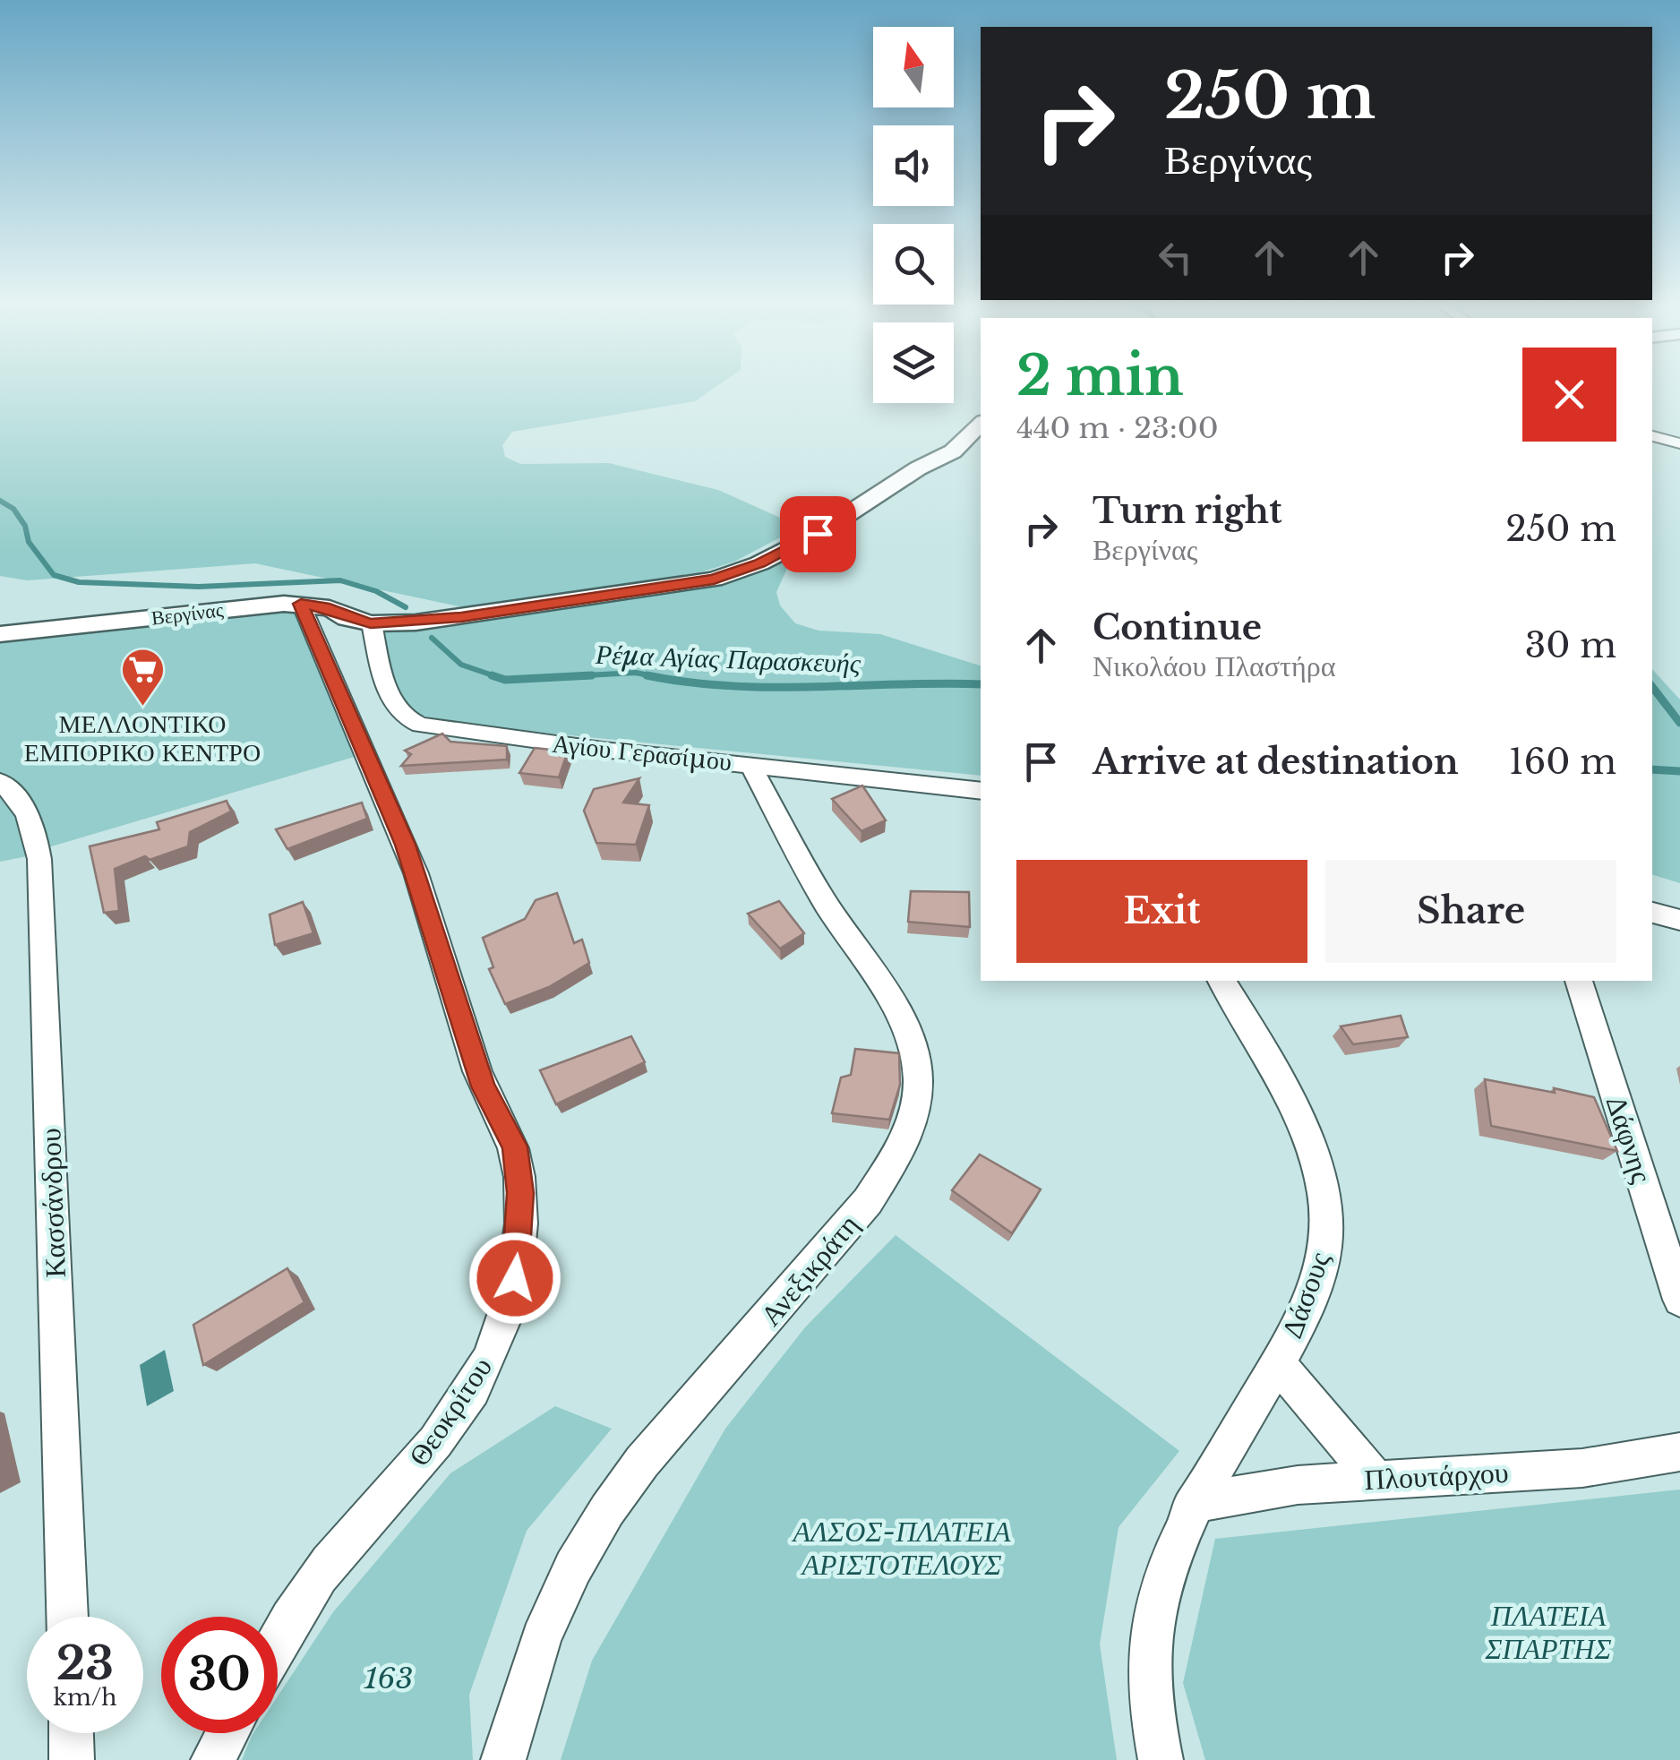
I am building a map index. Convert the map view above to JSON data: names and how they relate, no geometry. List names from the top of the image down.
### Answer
{
  "streets": {
    "street": [
      "Βεργίνας",
      "Αγίου Γερασίμου",
      "Δάφνης",
      "Κασσάνδρου",
      "Ανεξικράτη",
      "Δάσους",
      "Θεοκρίτου",
      "Πλουτάρχου"
    ]
  },
  "crossings": [
    ["Βεργίνας", "Αγίου Γερασίμου"],
    ["Βεργίνας", "Θεοκρίτου"],
    ["Αγίου Γερασίμου", "Ανεξικράτη"],
    ["Δάσους", "Πλουτάρχου"]
  ],
  "water": ["Ρέμα Αγίας Παρασκευής"],
  "parks": ["ΑΛΣΟΣ-ΠΛΑΤΕΙΑ ΑΡΙΣΤΟΤΕΛΟΥΣ", "ΠΛΑΤΕΙΑ ΣΠΑΡΤΗΣ", "163"],
  "places": {
    "supermarket": ["ΜΕΛΛΟΝΤΙΚΟ ΕΜΠΟΡΙΚΟ ΚΕΝΤΡΟ"]
  },
  "north": "top",
  "page": {
    "turn": ["250 m", "Βεργίνας"],
    "heading": ["2 min", "440 m · 23:00"],
    "list": [
      {
        "name": "Turn right",
        "note": "Βεργίνας",
        "value": "250 m"
      },
      {
        "name": "Continue",
        "note": "Νικολάου Πλαστήρα",
        "value": "30 m"
      },
      {
        "name": "Arrive at destination",
        "value": "160 m"
      }
    ],
    "buttons": ["Exit", "Share"],
    "speed": "23 km/h",
    "limit": "30"
  }
}
